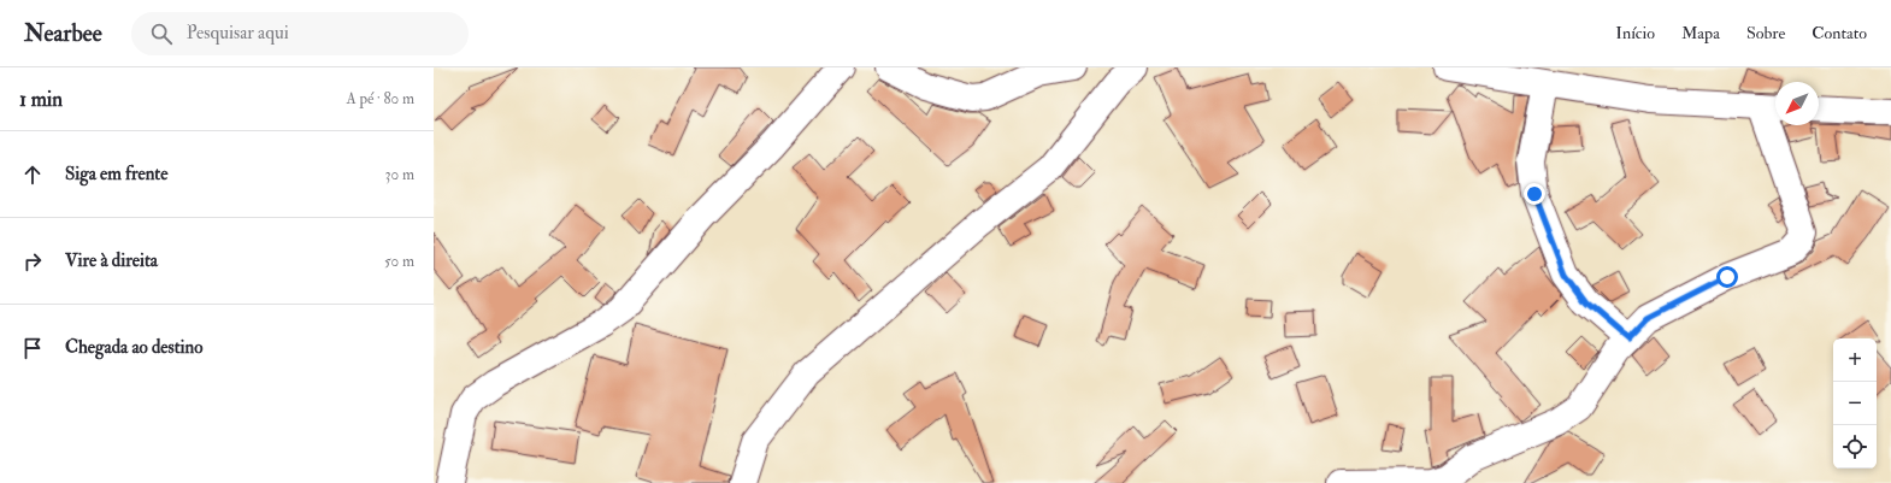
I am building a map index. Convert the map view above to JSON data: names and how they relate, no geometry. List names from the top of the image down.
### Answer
{
  "north": "bottom left",
  "page": {
    "header": "Nearbee",
    "search": "Pesquisar aqui",
    "nav": [
      "Início",
      "Mapa",
      "Sobre",
      "Contato"
    ],
    "heading": ["1 min", "A pé · 80 m"],
    "list": [
      ["Siga em frente", "30 m"],
      ["Vire à direita", "50 m"],
      "Chegada ao destino"
    ],
    "map_buttons": ["+", "−"]
  }
}
